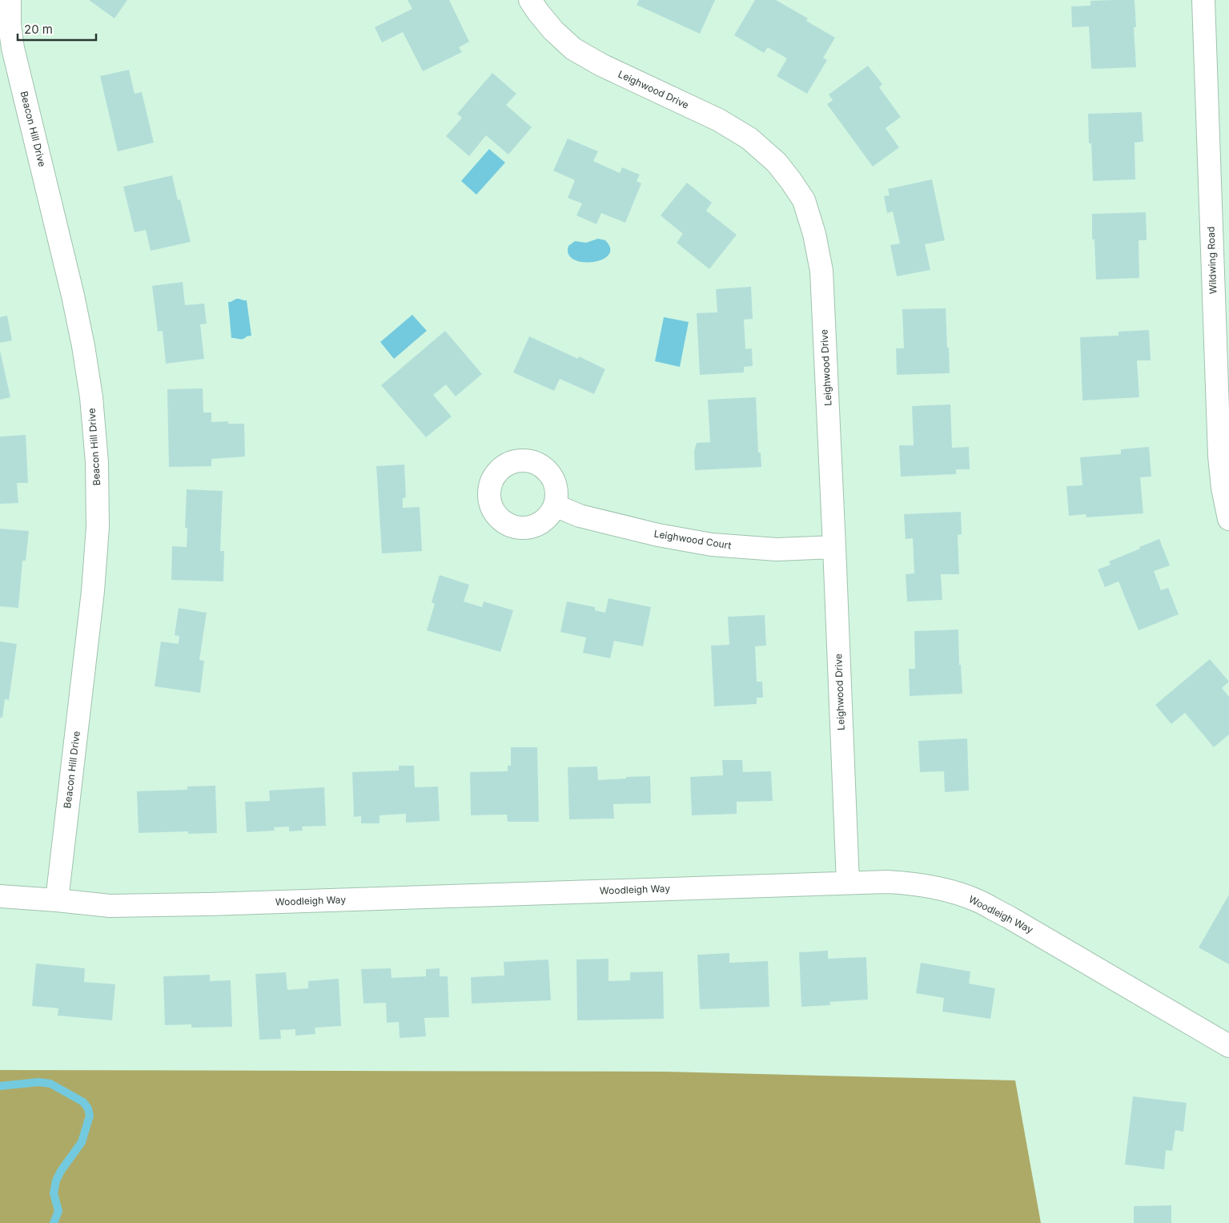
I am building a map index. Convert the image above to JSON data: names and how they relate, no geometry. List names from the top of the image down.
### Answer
{
  "streets": {
    "street": [
      "Leighwood Drive",
      "Beacon Hill Drive",
      "Wildwing Road",
      "Leighwood Court",
      "Woodleigh Way"
    ]
  },
  "crossings": [
    ["Leighwood Drive", "Leighwood Court"],
    ["Leighwood Drive", "Woodleigh Way"],
    ["Beacon Hill Drive", "Woodleigh Way"]
  ],
  "scale_bar": "20 m"
}
